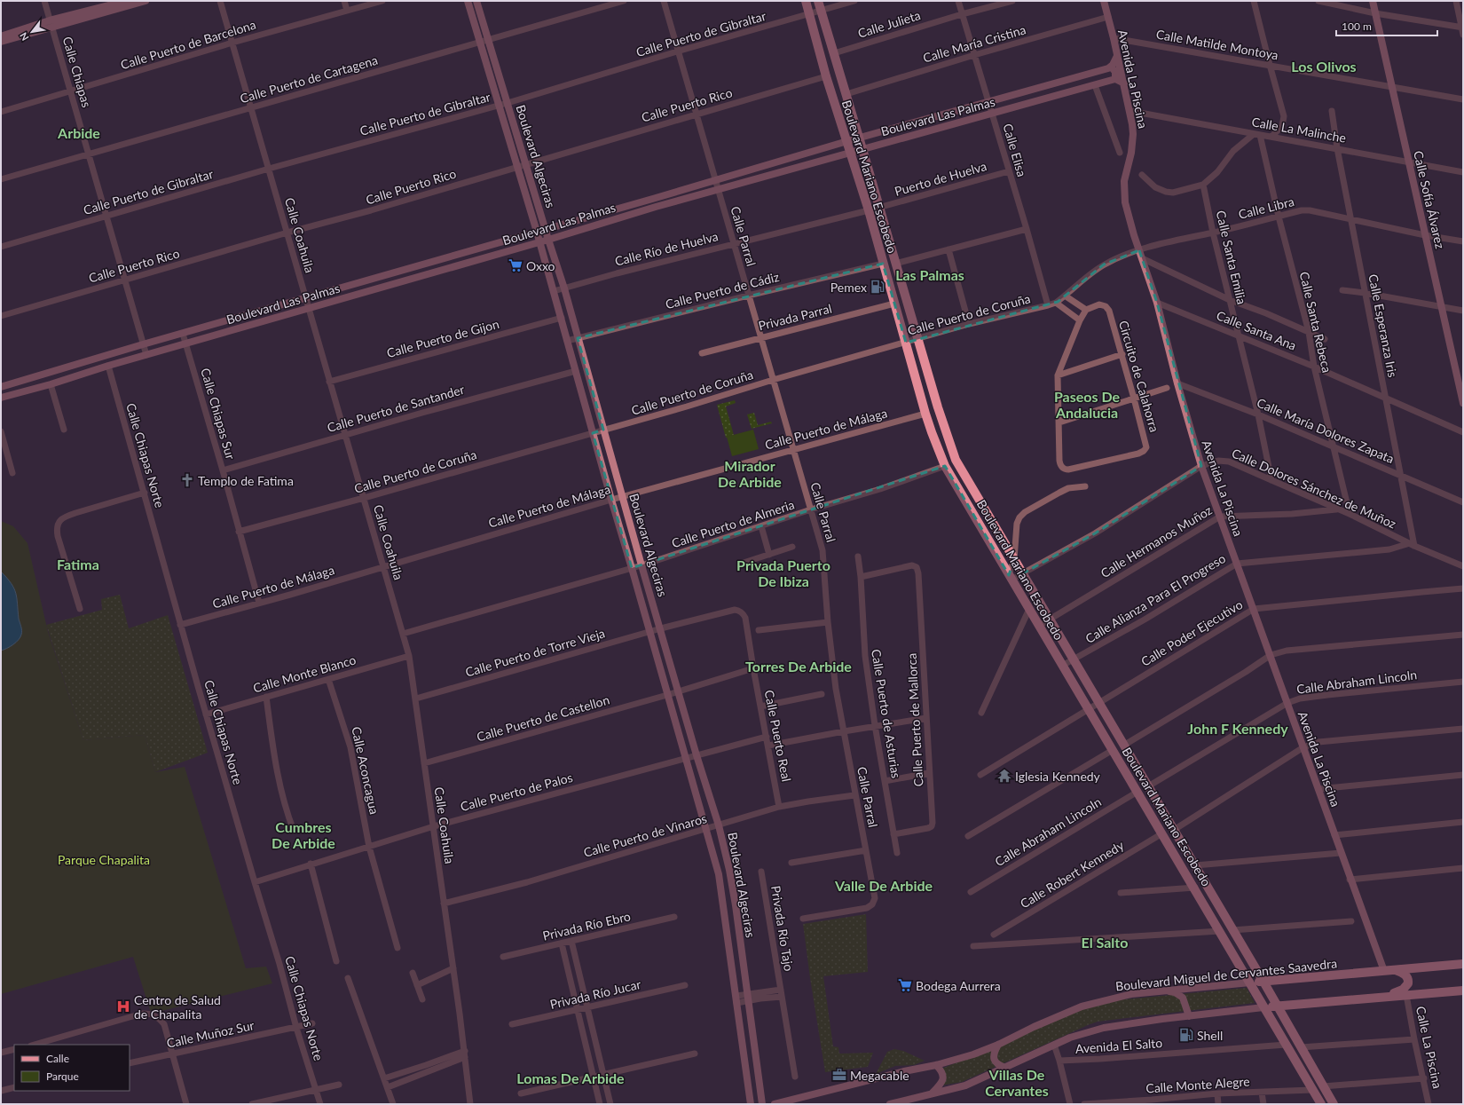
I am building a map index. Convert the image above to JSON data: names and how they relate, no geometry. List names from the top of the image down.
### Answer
{
  "streets": {
    "main road": ["Boulevard Mariano Escobedo", "Boulevard Miguel de Cervantes Saavedra"],
    "street": [
      "Calle Julieta",
      "Calle Puerto de Gibraltar",
      "Calle María Cristina",
      "Calle Puerto de Barcelona",
      "Calle Matilde Montoya",
      "Calle Chiapas",
      "Calle Puerto de Cartagena",
      "Avenida La Piscina",
      "Calle Puerto Rico",
      "Boulevard Las Palmas",
      "Calle La Malinche",
      "Calle Elisa",
      "Boulevard Algeciras",
      "Puerto de Huelva",
      "Calle Sofía Álvarez",
      "Calle Libra",
      "Calle Coahuila",
      "Calle Parral",
      "Calle Río de Huelva",
      "Calle Santa Emilia",
      "Calle Puerto de Cádiz",
      "Calle Puerto de Coruña",
      "Privada Parral",
      "Calle Santa Rebeca",
      "Calle Esperanza Iris",
      "Calle Santa Ana",
      "Calle Puerto de Gijon",
      "Circuito de Calahorra",
      "Calle Puerto de Santander",
      "Calle Chiapas Sur",
      "Calle Puerto de Málaga",
      "Calle María Dolores Zapata",
      "Calle Chiapas Norte",
      "Calle Dolores Sánchez de Muñoz",
      "Calle Puerto de Almeria",
      "Calle Hermanos Muñoz",
      "Calle Alianza Para El Progreso",
      "Calle Poder Ejecutivo",
      "Calle Puerto de Torre Vieja",
      "Calle Monte Blanco",
      "Calle Abraham Lincoln",
      "Calle Puerto de Asturias",
      "Calle Puerto de Castellon",
      "Calle Puerto de Mallorca",
      "Calle Puerto Real",
      "Calle Aconcagua",
      "Calle Puerto de Palos",
      "Calle Puerto de Vinaros",
      "Calle Robert Kennedy",
      "Privada Río Ebro",
      "Privada Río Tajo",
      "Privada Río Jucar",
      "Calle Muñoz Sur",
      "Avenida El Salto",
      "Calle La Piscina",
      "Calle Monte Alegre"
    ]
  },
  "crossings": [
    ["Calle Julieta", "Calle Elisa"],
    ["Calle Julieta", "Boulevard Mariano Escobedo"],
    ["Calle Puerto de Gibraltar", "Calle Chiapas"],
    ["Calle Puerto de Gibraltar", "Boulevard Algeciras"],
    ["Calle Puerto de Gibraltar", "Boulevard Mariano Escobedo"],
    ["Calle Puerto de Gibraltar", "Calle Coahuila"],
    ["Calle Puerto de Gibraltar", "Calle Parral"],
    ["Calle María Cristina", "Avenida La Piscina"],
    ["Calle María Cristina", "Calle Elisa"],
    ["Calle María Cristina", "Boulevard Mariano Escobedo"],
    ["Calle Puerto de Barcelona", "Calle Chiapas"],
    ["Calle Puerto de Barcelona", "Calle Coahuila"],
    ["Calle Matilde Montoya", "Avenida La Piscina"],
    ["Calle Matilde Montoya", "Calle Sofía Álvarez"],
    ["Calle Chiapas", "Calle Puerto de Cartagena"],
    ["Calle Chiapas", "Calle Puerto Rico"],
    ["Calle Chiapas", "Boulevard Las Palmas"],
    ["Calle Puerto de Cartagena", "Boulevard Algeciras"],
    ["Calle Puerto de Cartagena", "Calle Coahuila"],
    ["Avenida La Piscina", "Calle La Malinche"],
    ["Avenida La Piscina", "Calle Libra"],
    ["Avenida La Piscina", "Calle Puerto de Coruña"],
    ["Avenida La Piscina", "Calle Santa Ana"],
    ["Avenida La Piscina", "Calle María Dolores Zapata"],
    ["Avenida La Piscina", "Calle Dolores Sánchez de Muñoz"],
    ["Avenida La Piscina", "Calle Hermanos Muñoz"],
    ["Avenida La Piscina", "Calle Alianza Para El Progreso"],
    ["Avenida La Piscina", "Calle Poder Ejecutivo"],
    ["Avenida La Piscina", "Calle Abraham Lincoln"],
    ["Avenida La Piscina", "Boulevard Miguel de Cervantes Saavedra"],
    ["Calle Puerto Rico", "Boulevard Algeciras"],
    ["Calle Puerto Rico", "Boulevard Mariano Escobedo"],
    ["Calle Puerto Rico", "Calle Coahuila"],
    ["Calle Puerto Rico", "Calle Parral"],
    ["Boulevard Las Palmas", "Calle Elisa"],
    ["Boulevard Las Palmas", "Boulevard Algeciras"],
    ["Boulevard Las Palmas", "Boulevard Mariano Escobedo"],
    ["Boulevard Las Palmas", "Calle Coahuila"],
    ["Boulevard Las Palmas", "Calle Parral"],
    ["Boulevard Las Palmas", "Calle Chiapas Sur"],
    ["Boulevard Las Palmas", "Calle Chiapas Norte"],
    ["Calle La Malinche", "Calle Sofía Álvarez"],
    ["Calle La Malinche", "Calle Santa Rebeca"],
    ["Calle La Malinche", "Calle Esperanza Iris"],
    ["Calle Elisa", "Puerto de Huelva"],
    ["Calle Elisa", "Calle Puerto de Coruña"],
    ["Boulevard Algeciras", "Calle Río de Huelva"],
    ["Boulevard Algeciras", "Calle Puerto de Cádiz"],
    ["Boulevard Algeciras", "Calle Puerto de Coruña"],
    ["Boulevard Algeciras", "Calle Puerto de Gijon"],
    ["Boulevard Algeciras", "Calle Puerto de Santander"],
    ["Boulevard Algeciras", "Calle Puerto de Málaga"],
    ["Boulevard Algeciras", "Calle Puerto de Almeria"],
    ["Boulevard Algeciras", "Calle Puerto de Torre Vieja"],
    ["Boulevard Algeciras", "Calle Puerto de Castellon"],
    ["Boulevard Algeciras", "Calle Puerto de Palos"],
    ["Boulevard Algeciras", "Calle Puerto de Vinaros"],
    ["Boulevard Algeciras", "Privada Río Tajo"],
    ["Boulevard Mariano Escobedo", "Puerto de Huelva"],
    ["Boulevard Mariano Escobedo", "Calle Río de Huelva"],
    ["Boulevard Mariano Escobedo", "Calle Puerto de Cádiz"],
    ["Boulevard Mariano Escobedo", "Calle Puerto de Coruña"],
    ["Boulevard Mariano Escobedo", "Privada Parral"],
    ["Boulevard Mariano Escobedo", "Calle Puerto de Málaga"],
    ["Boulevard Mariano Escobedo", "Calle Dolores Sánchez de Muñoz"],
    ["Boulevard Mariano Escobedo", "Calle Puerto de Almeria"],
    ["Boulevard Mariano Escobedo", "Calle Hermanos Muñoz"],
    ["Boulevard Mariano Escobedo", "Calle Alianza Para El Progreso"],
    ["Boulevard Mariano Escobedo", "Calle Poder Ejecutivo"],
    ["Boulevard Mariano Escobedo", "Calle Abraham Lincoln"],
    ["Boulevard Mariano Escobedo", "Calle Robert Kennedy"],
    ["Boulevard Mariano Escobedo", "Boulevard Miguel de Cervantes Saavedra"],
    ["Boulevard Mariano Escobedo", "Avenida El Salto"],
    ["Boulevard Mariano Escobedo", "Calle Monte Alegre"],
    ["Calle Sofía Álvarez", "Calle Libra"],
    ["Calle Libra", "Calle Santa Emilia"],
    ["Calle Libra", "Calle Puerto de Coruña"],
    ["Calle Libra", "Calle Santa Rebeca"],
    ["Calle Libra", "Calle Esperanza Iris"],
    ["Calle Coahuila", "Calle Puerto de Coruña"],
    ["Calle Coahuila", "Calle Puerto de Gijon"],
    ["Calle Coahuila", "Calle Puerto de Santander"],
    ["Calle Coahuila", "Calle Puerto de Málaga"],
    ["Calle Coahuila", "Calle Puerto de Almeria"],
    ["Calle Coahuila", "Calle Puerto de Torre Vieja"],
    ["Calle Coahuila", "Calle Monte Blanco"],
    ["Calle Coahuila", "Calle Puerto de Castellon"],
    ["Calle Coahuila", "Calle Puerto de Palos"],
    ["Calle Coahuila", "Calle Puerto de Vinaros"],
    ["Calle Parral", "Calle Río de Huelva"],
    ["Calle Parral", "Calle Puerto de Cádiz"],
    ["Calle Parral", "Calle Puerto de Coruña"],
    ["Calle Parral", "Privada Parral"],
    ["Calle Parral", "Calle Puerto de Málaga"],
    ["Calle Parral", "Calle Puerto de Almeria"],
    ["Calle Parral", "Calle Puerto de Vinaros"],
    ["Calle Santa Emilia", "Calle Santa Ana"],
    ["Calle Santa Emilia", "Calle María Dolores Zapata"],
    ["Calle Santa Emilia", "Calle Dolores Sánchez de Muñoz"],
    ["Calle Puerto de Coruña", "Calle Chiapas Sur"],
    ["Calle Santa Rebeca", "Calle Santa Ana"],
    ["Calle Santa Rebeca", "Calle María Dolores Zapata"],
    ["Calle Santa Rebeca", "Calle Dolores Sánchez de Muñoz"],
    ["Calle Esperanza Iris", "Calle Santa Ana"],
    ["Calle Esperanza Iris", "Calle María Dolores Zapata"],
    ["Calle Esperanza Iris", "Calle Dolores Sánchez de Muñoz"],
    ["Calle Esperanza Iris", "Calle Alianza Para El Progreso"],
    ["Calle Puerto de Santander", "Calle Chiapas Sur"],
    ["Calle Chiapas Sur", "Calle Puerto de Málaga"],
    ["Calle Puerto de Málaga", "Calle Chiapas Norte"],
    ["Calle Chiapas Norte", "Calle Monte Blanco"],
    ["Calle Chiapas Norte", "Calle Puerto de Palos"],
    ["Calle Chiapas Norte", "Calle Muñoz Sur"],
    ["Calle Dolores Sánchez de Muñoz", "Calle Hermanos Muñoz"],
    ["Calle Dolores Sánchez de Muñoz", "Calle Alianza Para El Progreso"],
    ["Calle Puerto de Torre Vieja", "Calle Puerto Real"],
    ["Calle Monte Blanco", "Calle Aconcagua"],
    ["Calle Puerto de Asturias", "Calle Puerto de Mallorca"],
    ["Calle Puerto de Castellon", "Calle Puerto Real"],
    ["Calle Puerto Real", "Calle Puerto de Palos"],
    ["Calle Puerto Real", "Calle Puerto de Vinaros"],
    ["Calle Aconcagua", "Calle Puerto de Palos"]
  ],
  "districts": [
    "Los Olivos",
    "Arbide",
    "Las Palmas",
    "Paseos De Andalucia",
    "Mirador De Arbide",
    "Fatima",
    "Privada Puerto De Ibiza",
    "Torres De Arbide",
    "John F Kennedy",
    "Cumbres De Arbide",
    "Valle De Arbide",
    "El Salto",
    "Villas De Cervantes",
    "Lomas De Arbide"
  ],
  "parks": ["Parque Chapalita"],
  "places": {
    "supermarket": ["Oxxo", "Bodega Aurrera"],
    "fuel station": ["Pemex", "Shell"],
    "church": ["Templo de Fatima"],
    "temple": ["Iglesia Kennedy"],
    "hospital": ["Centro de Salud de Chapalita"],
    "office": ["Megacable"]
  },
  "legend": ["Calle", "Parque"],
  "scale_bar": "100 m",
  "north": "bottom left"
}
